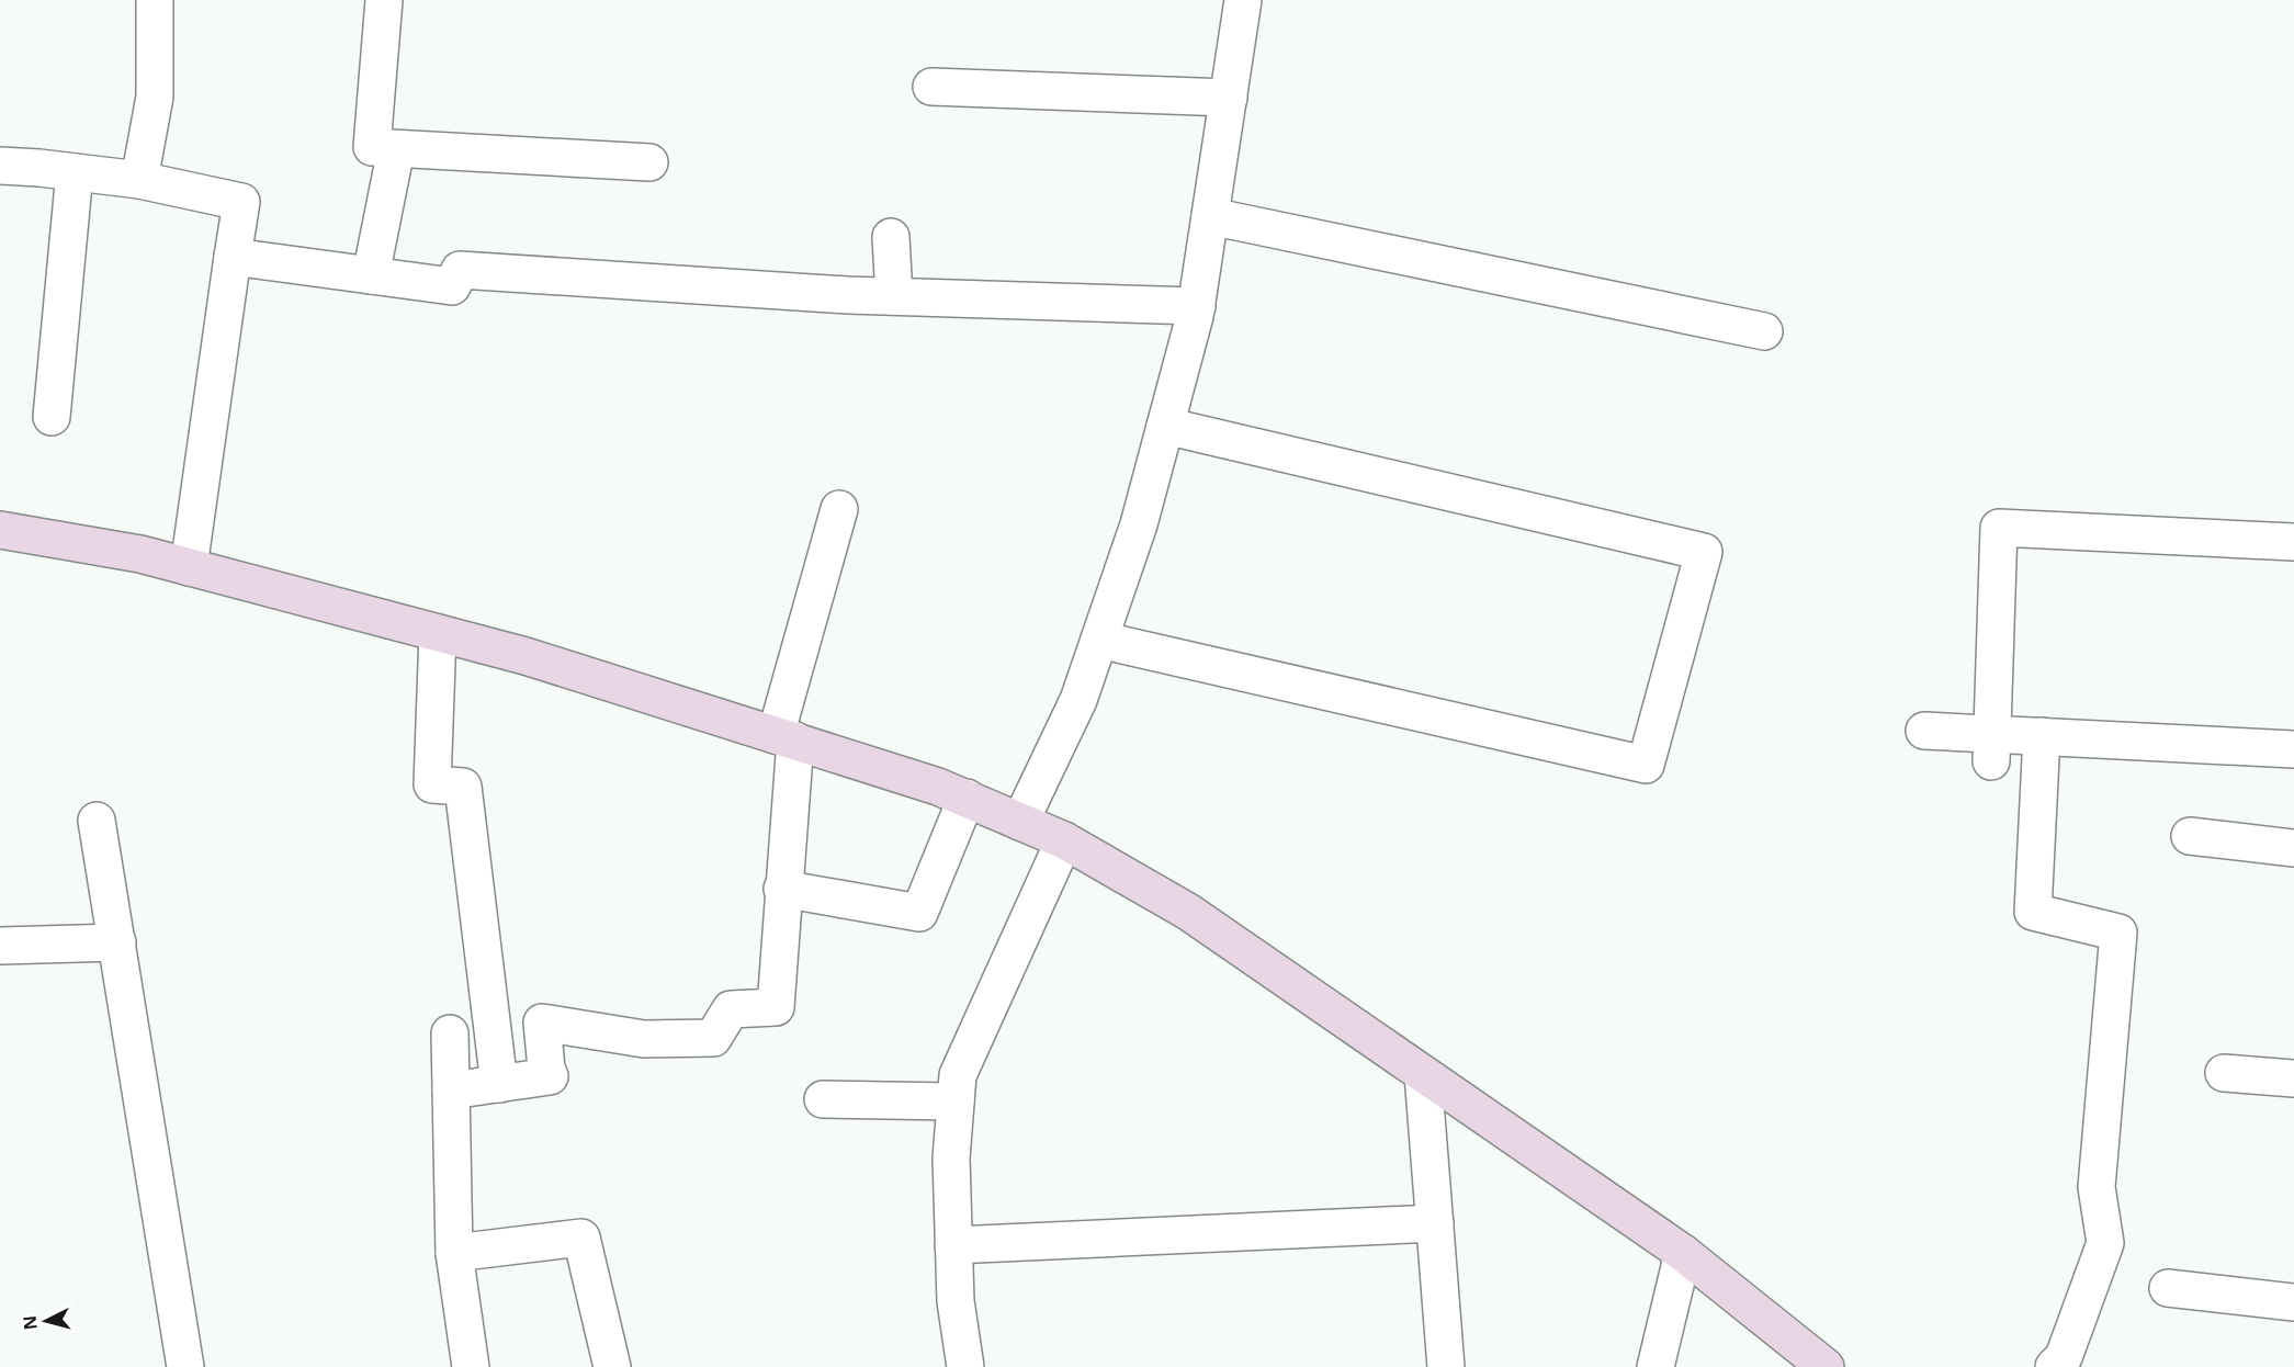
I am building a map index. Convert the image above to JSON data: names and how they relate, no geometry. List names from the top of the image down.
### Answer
{
  "north": "left"
}
